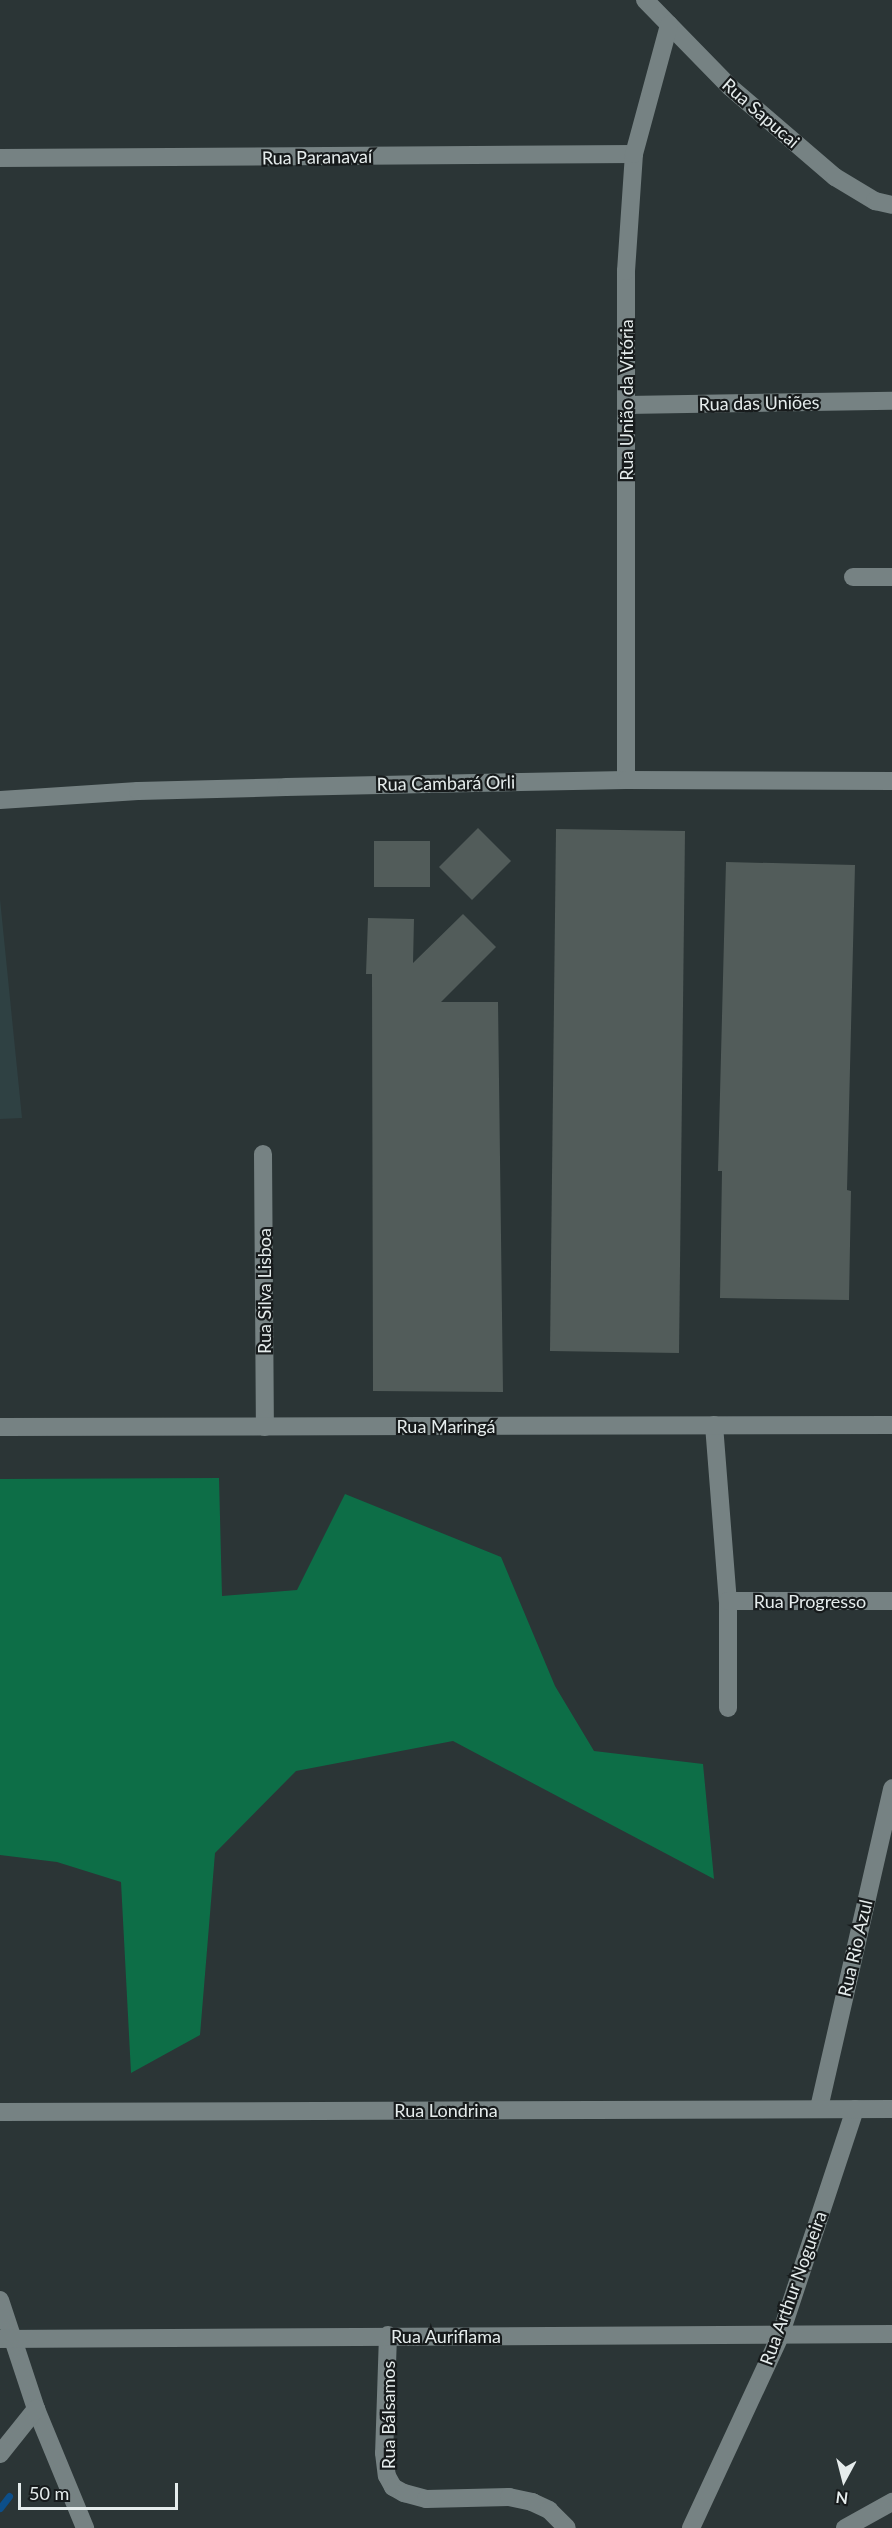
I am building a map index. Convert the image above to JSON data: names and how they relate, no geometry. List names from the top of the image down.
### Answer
{
  "streets": {
    "street": [
      "Rua Sapucai",
      "Rua Paranavaí",
      "Rua União da Vitória",
      "Rua das Uniões",
      "Rua Cambará Orli",
      "Rua Silva Lisboa",
      "Rua Maringá",
      "Rua Progresso",
      "Rua Rio Azul",
      "Rua Londrina",
      "Rua Arthur Nogueira",
      "Rua Auriflama",
      "Rua Bálsamos"
    ]
  },
  "crossings": [
    ["Rua Sapucai", "Rua União da Vitória"],
    ["Rua Paranavaí", "Rua União da Vitória"],
    ["Rua União da Vitória", "Rua das Uniões"],
    ["Rua União da Vitória", "Rua Cambará Orli"],
    ["Rua Silva Lisboa", "Rua Maringá"],
    ["Rua Rio Azul", "Rua Londrina"],
    ["Rua Londrina", "Rua Arthur Nogueira"],
    ["Rua Arthur Nogueira", "Rua Auriflama"],
    ["Rua Auriflama", "Rua Bálsamos"]
  ],
  "scale_bar": "50 m",
  "north": "bottom"
}
